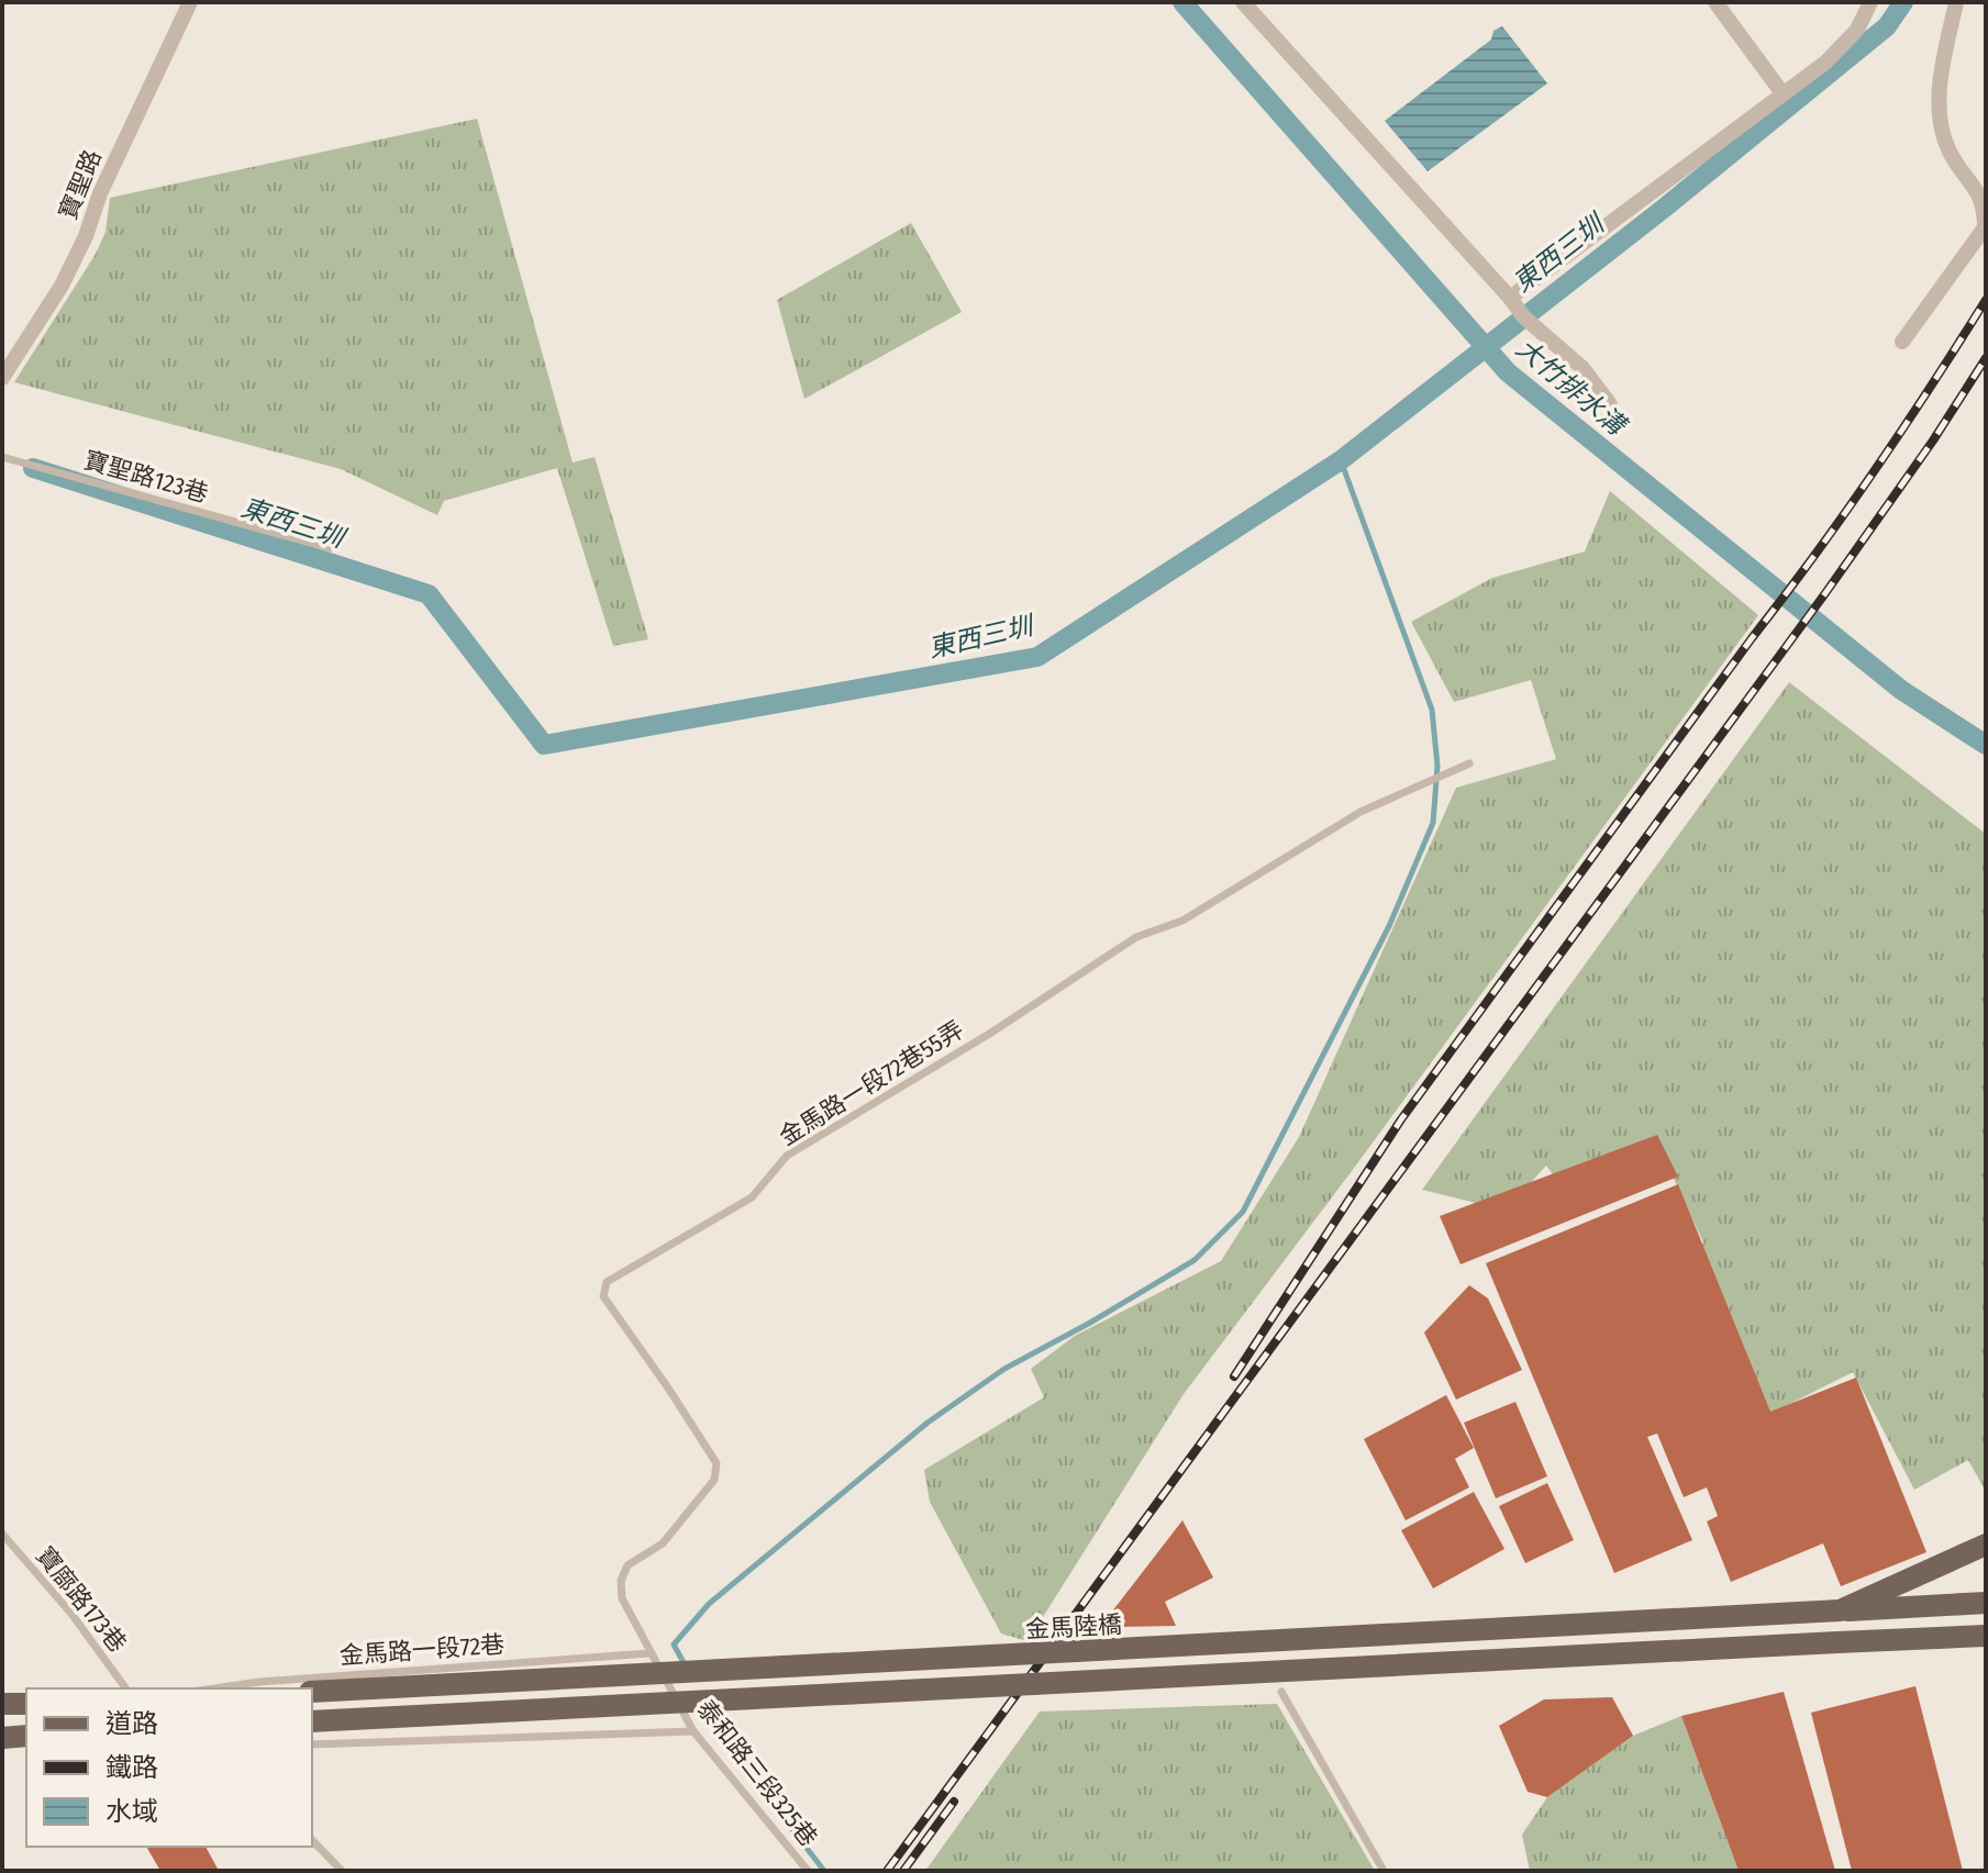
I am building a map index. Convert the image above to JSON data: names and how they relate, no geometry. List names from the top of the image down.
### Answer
{
  "streets": {
    "main road": ["金馬陸橋"],
    "street": ["寶聖路"],
    "lane": [
      "寶聖路123巷",
      "金馬路一段72巷55弄",
      "寶廍路173巷",
      "金馬路一段72巷",
      "泰和路三段325巷"
    ]
  },
  "crossings": [
    ["金馬路一段72巷55弄", "金馬路一段72巷"],
    ["金馬路一段72巷55弄", "泰和路三段325巷"],
    ["金馬路一段72巷", "泰和路三段325巷"]
  ],
  "water": ["東西三圳", "大竹排水溝"],
  "legend": ["道路", "鐵路", "水域"]
}
